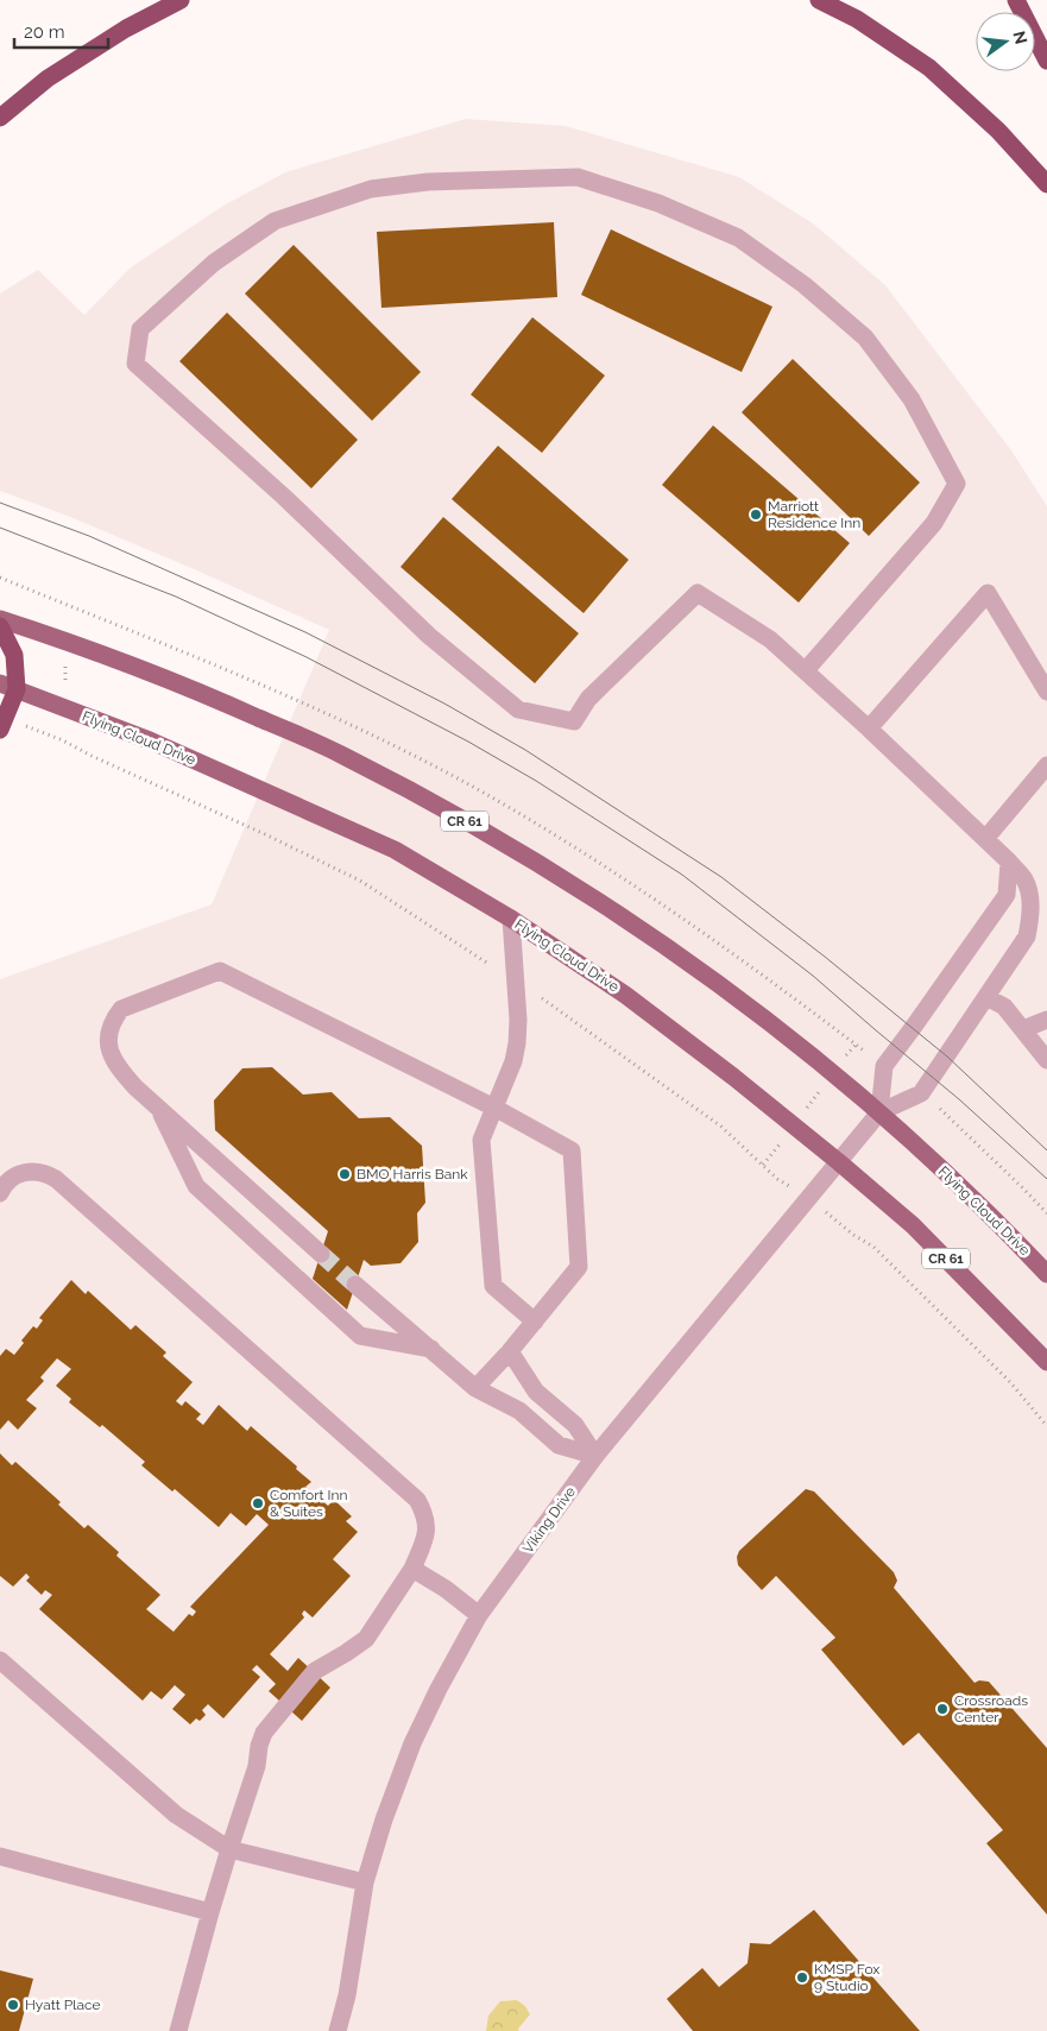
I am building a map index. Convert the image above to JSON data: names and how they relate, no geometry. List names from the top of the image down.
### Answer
{
  "streets": {
    "main road": ["Flying Cloud Drive", "CR 61"],
    "street": ["Viking Drive"]
  },
  "crossings": [
    ["Flying Cloud Drive", "Viking Drive"]
  ],
  "places": [
    "Marriott Residence Inn",
    "BMO Harris Bank",
    "Comfort Inn & Suites",
    "Crossroads Center",
    "KMSP Fox 9 Studio",
    "Hyatt Place"
  ],
  "scale_bar": "20 m",
  "north": "right"
}
